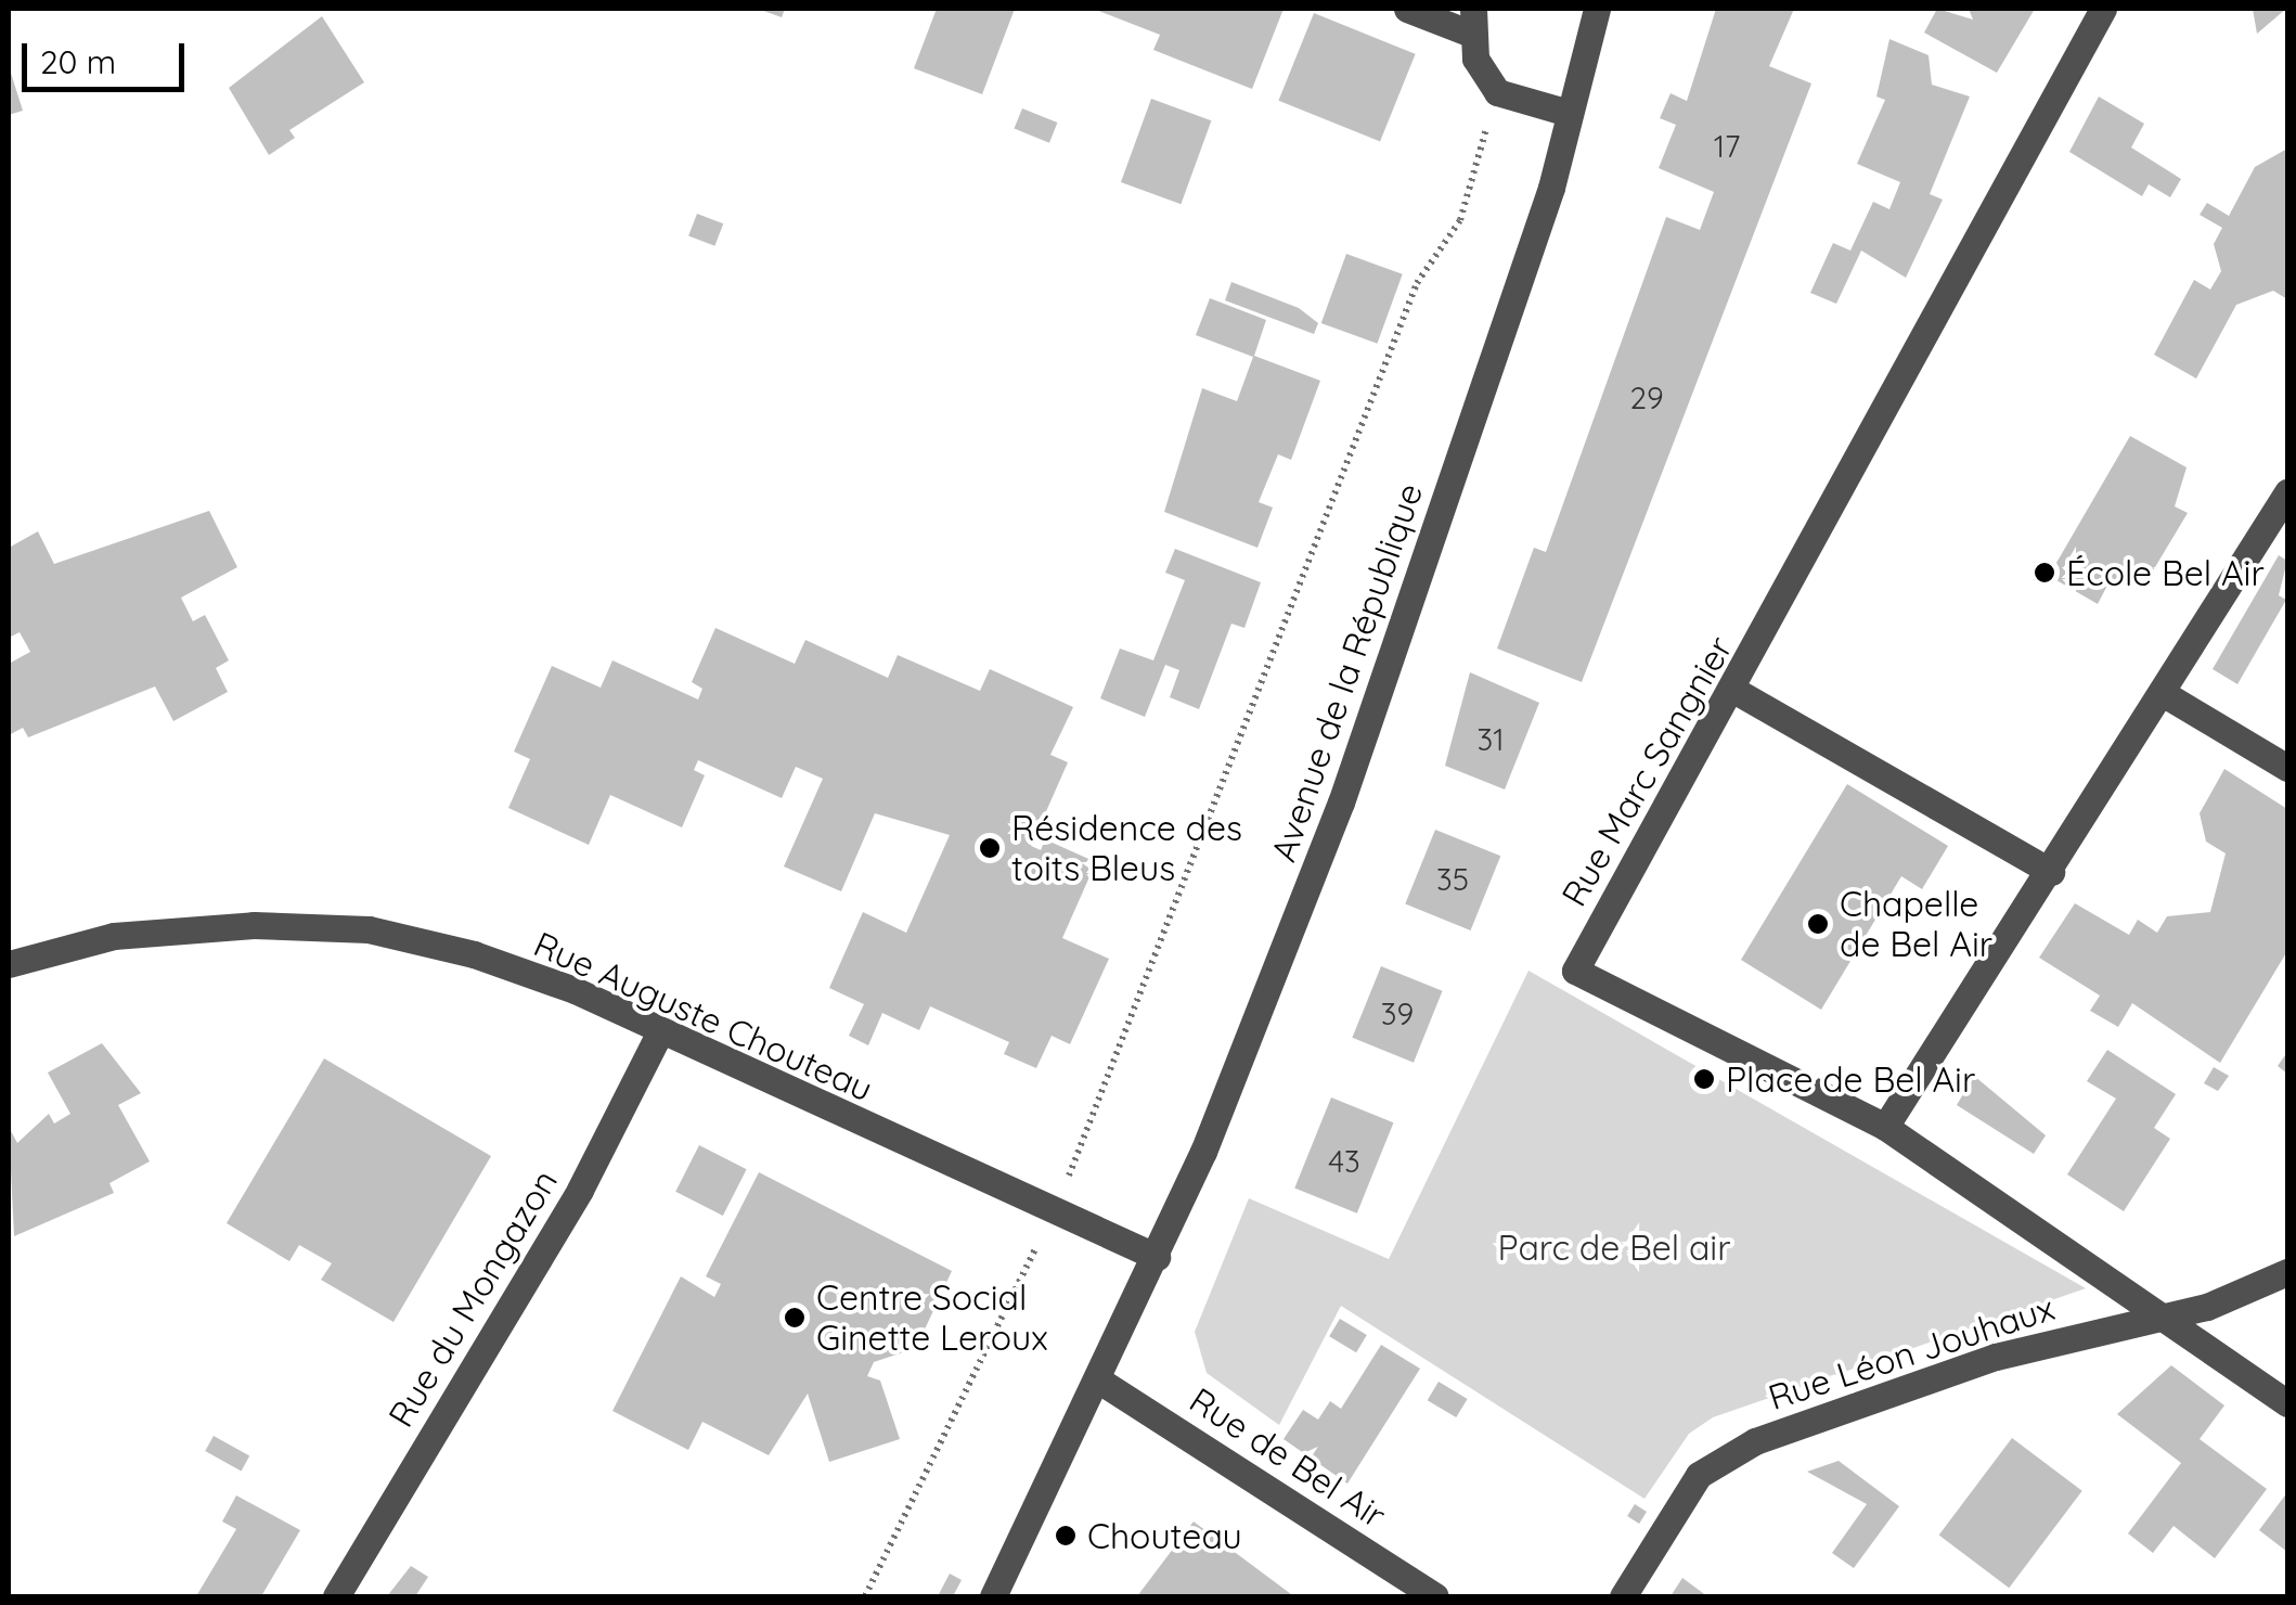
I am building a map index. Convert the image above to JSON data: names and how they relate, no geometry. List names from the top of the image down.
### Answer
{
  "streets": {
    "street": [
      "Avenue de la République",
      "Rue Marc Sangnier",
      "Rue Auguste Chouteau",
      "Rue du Mongazon",
      "Rue Léon Jouhaux",
      "Rue de Bel Air"
    ]
  },
  "crossings": [
    ["Avenue de la République", "Rue Auguste Chouteau"],
    ["Avenue de la République", "Rue de Bel Air"],
    ["Rue Marc Sangnier", "Rue Léon Jouhaux"],
    ["Rue Auguste Chouteau", "Rue du Mongazon"]
  ],
  "parks": ["Parc de Bel air"],
  "places": [
    "École Bel Air",
    "Résidence des toits Bleus",
    "Chapelle de Bel Air",
    "Place de Bel Air",
    "Centre Social Ginette Leroux",
    "Chouteau"
  ],
  "house_numbers": [
    "17",
    "29",
    "31",
    "35",
    "39",
    "43"
  ],
  "scale_bar": "20 m"
}
